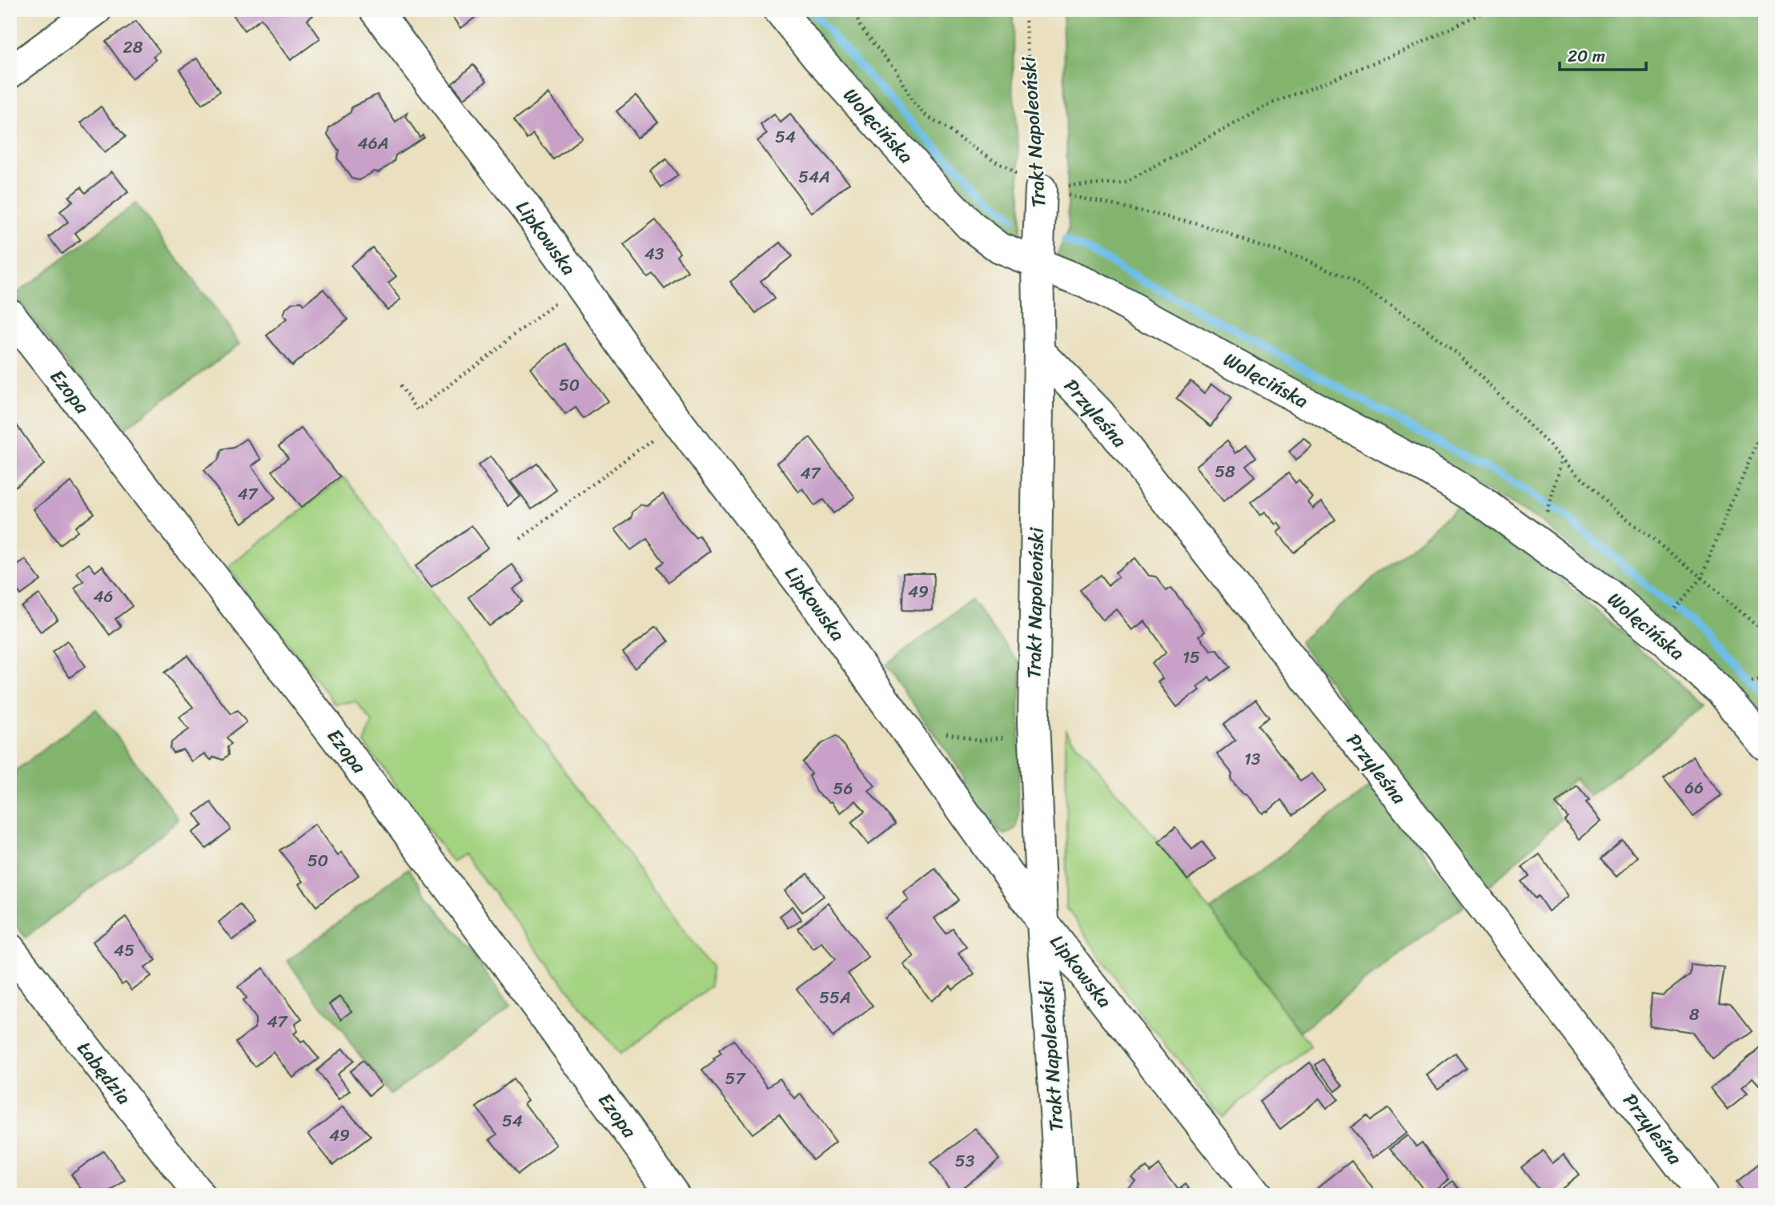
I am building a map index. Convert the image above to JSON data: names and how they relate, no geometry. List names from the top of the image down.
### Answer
{
  "streets": {
    "street": [
      "Wolęcińska",
      "Trakt Napoleoński",
      "Lipkowska",
      "Ezopa",
      "Przyleśna",
      "Łabędzia"
    ]
  },
  "crossings": [
    ["Wolęcińska", "Trakt Napoleoński"],
    ["Trakt Napoleoński", "Lipkowska"],
    ["Trakt Napoleoński", "Przyleśna"]
  ],
  "house_numbers": [
    "28",
    "54",
    "46A",
    "54A",
    "43",
    "50",
    "58",
    "47",
    "47",
    "49",
    "46",
    "15",
    "13",
    "66",
    "56",
    "50",
    "45",
    "55A",
    "8",
    "47",
    "57",
    "54",
    "49",
    "53"
  ],
  "scale_bar": "20 m"
}
